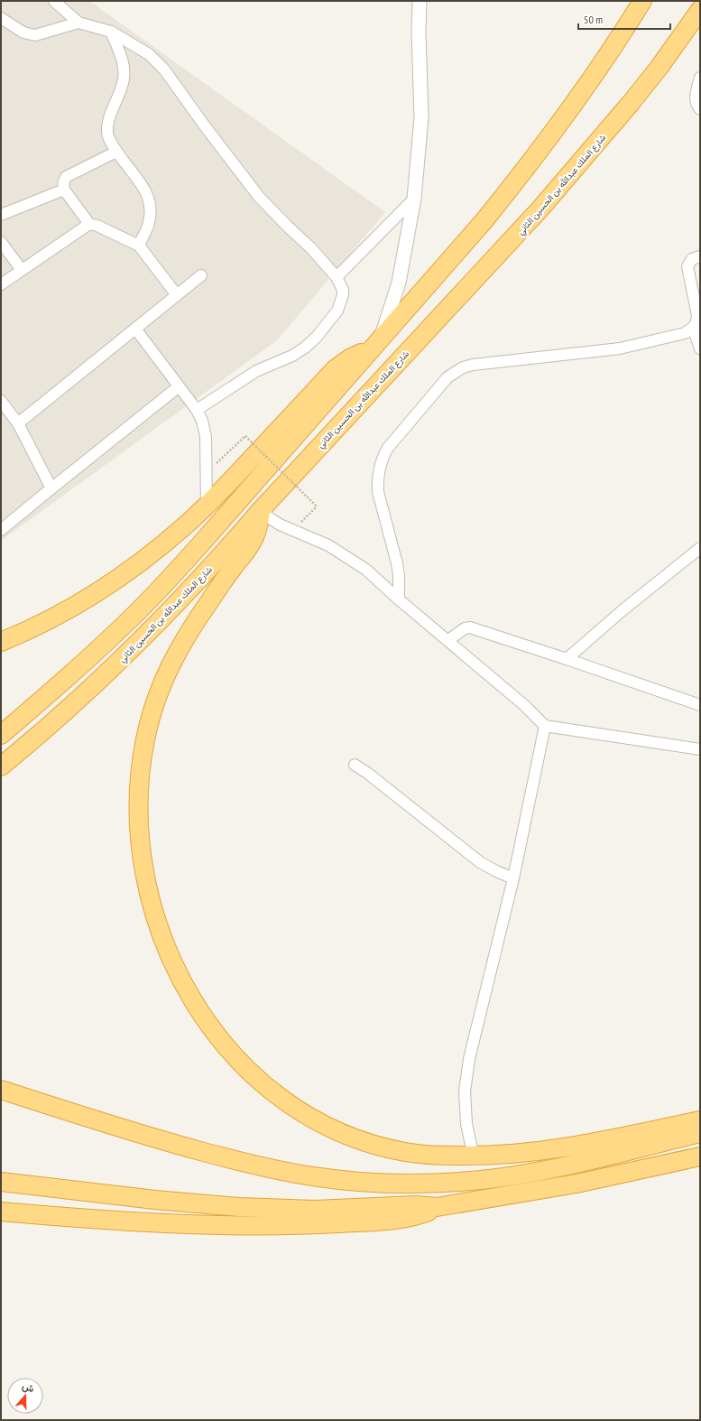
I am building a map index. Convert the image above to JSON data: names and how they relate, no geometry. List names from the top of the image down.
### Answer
{
  "streets": {
    "highway": ["شارع الملك عبدالله بن الحسين الثاني"]
  },
  "scale_bar": "50 m",
  "north": "top"
}
